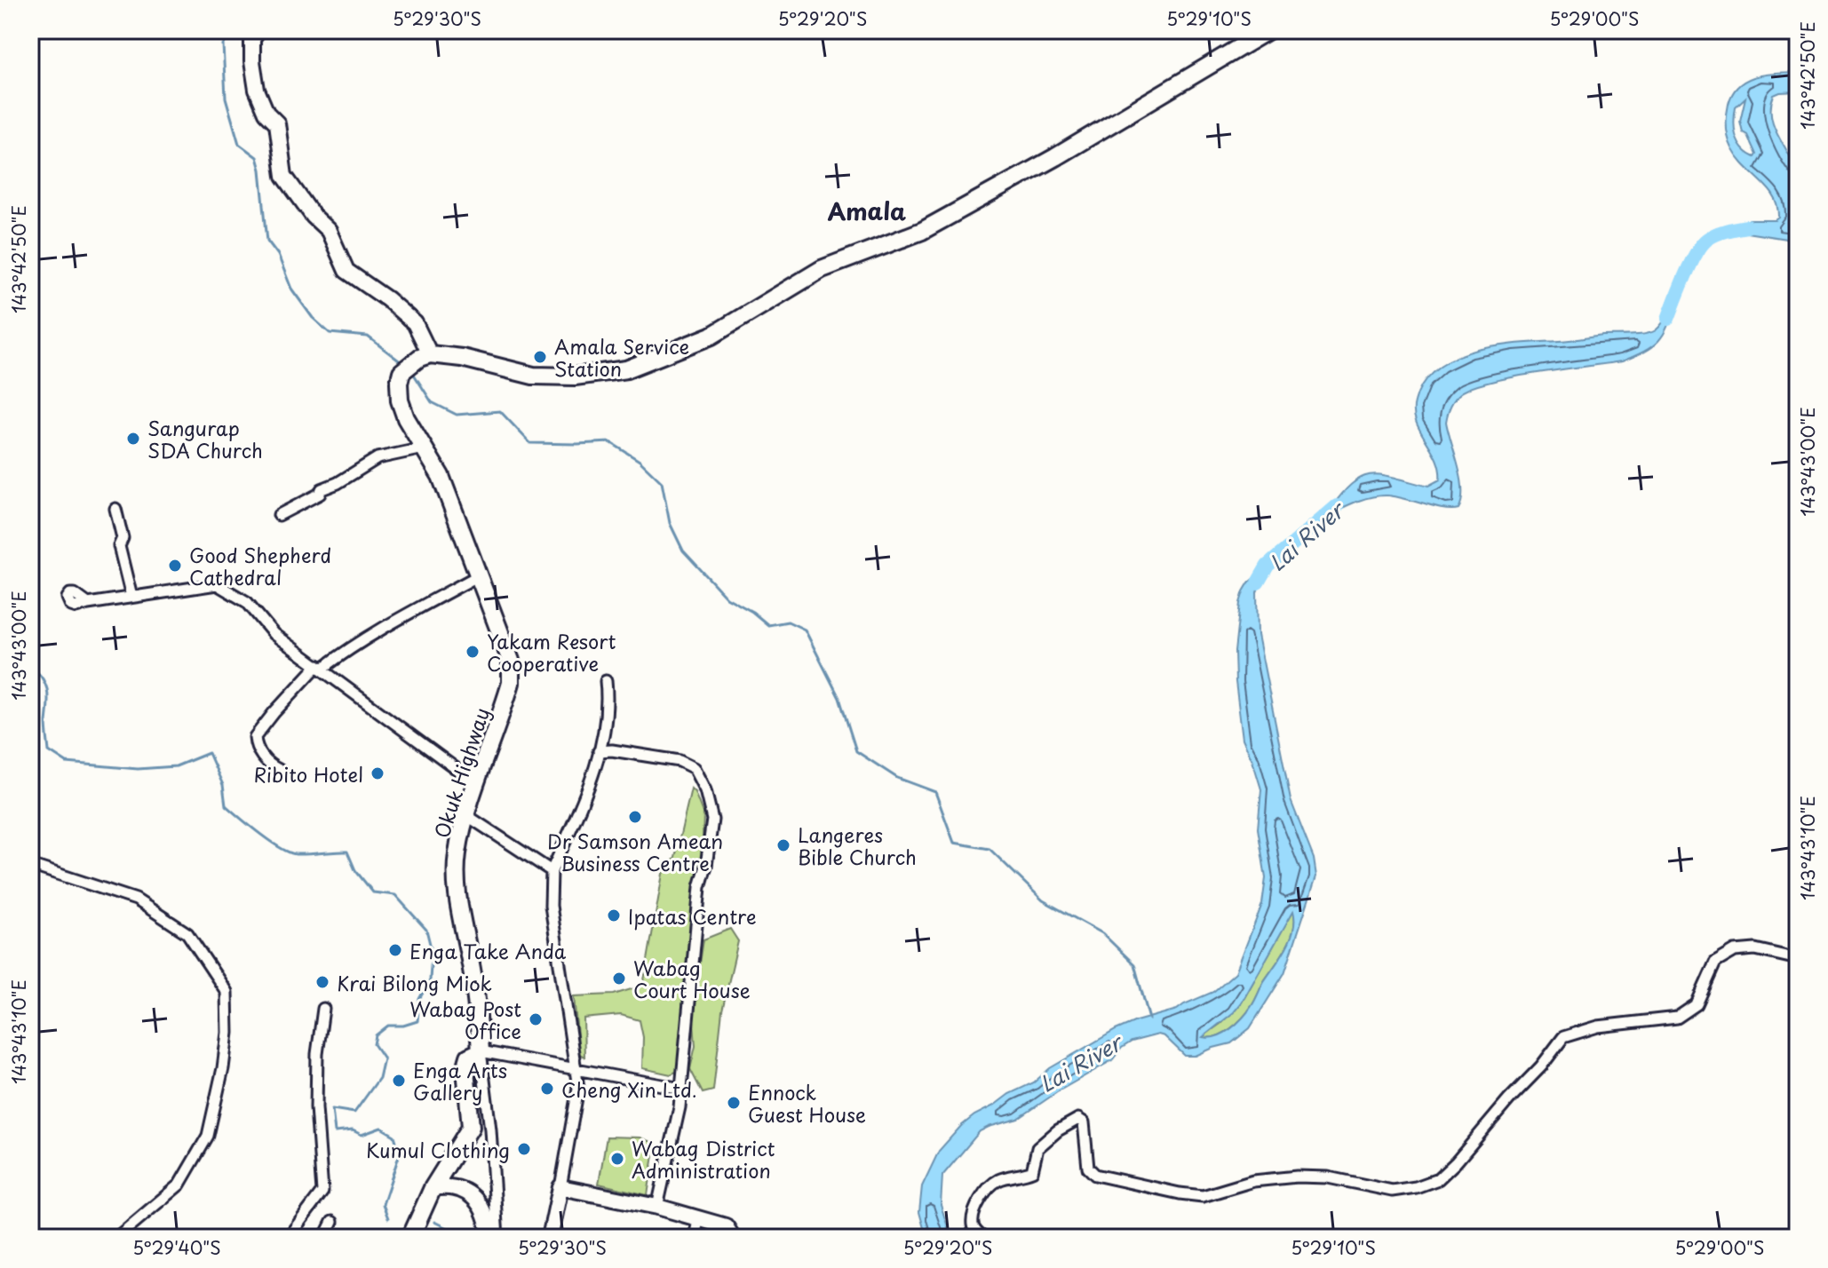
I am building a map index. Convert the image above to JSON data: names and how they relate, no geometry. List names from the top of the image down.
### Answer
{
  "streets": {
    "main road": ["Okuk Highway"]
  },
  "districts": ["Amala"],
  "water": ["Lai River"],
  "places": [
    "Amala Service Station",
    "Sangurap SDA Church",
    "Good Shepherd Cathedral",
    "Yakam Resort Cooperative",
    "Ribito Hotel",
    "Dr Samson Amean Business Centre",
    "Langeres Bible Church",
    "Ipatas Centre",
    "Enga Take Anda",
    "Wabag Court House",
    "Krai Bilong Miok",
    "Wabag Post Office",
    "Enga Arts Gallery",
    "Cheng Xin Ltd.",
    "Ennock Guest House",
    "Kumul Clothing",
    "Wabag District Administration"
  ],
  "coordinates": [
    "5°29'30\"S",
    "5°29'20\"S",
    "5°29'10\"S",
    "5°29'00\"S",
    "143°42'50\"E",
    "143°43'00\"E",
    "143°43'10\"E",
    "5°29'40\"S"
  ]
}
